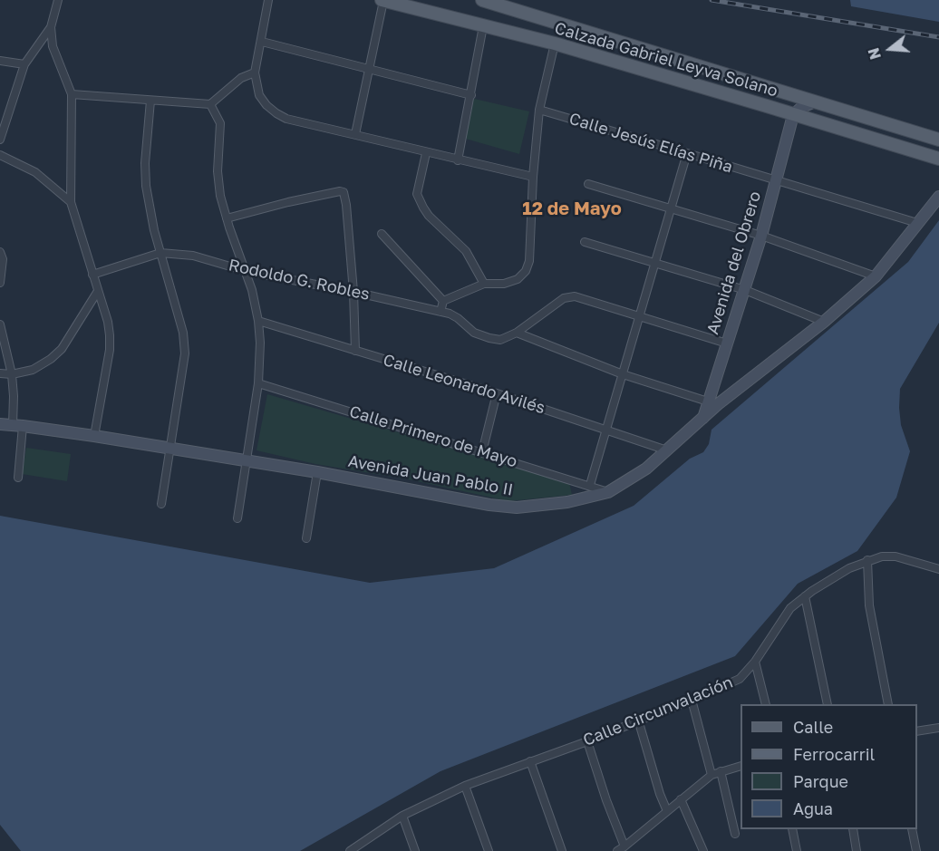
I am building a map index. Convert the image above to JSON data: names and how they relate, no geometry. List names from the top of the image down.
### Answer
{
  "streets": {
    "main road": ["Calzada Gabriel Leyva Solano", "Avenida del Obrero", "Avenida Juan Pablo II"],
    "street": [
      "Calle Jesús Elías Piña",
      "Rodoldo G. Robles",
      "Calle Leonardo Avilés",
      "Calle Primero de Mayo",
      "Calle Circunvalación"
    ]
  },
  "crossings": [
    ["Calzada Gabriel Leyva Solano", "Avenida del Obrero"],
    ["Calle Jesús Elías Piña", "Avenida del Obrero"],
    ["Calle Jesús Elías Piña", "Avenida Juan Pablo II"],
    ["Avenida del Obrero", "Avenida Juan Pablo II"],
    ["Calle Leonardo Avilés", "Avenida Juan Pablo II"],
    ["Calle Primero de Mayo", "Avenida Juan Pablo II"]
  ],
  "districts": ["12 de Mayo"],
  "legend": [
    "Calle",
    "Ferrocarril",
    "Parque",
    "Agua"
  ],
  "north": "left"
}
